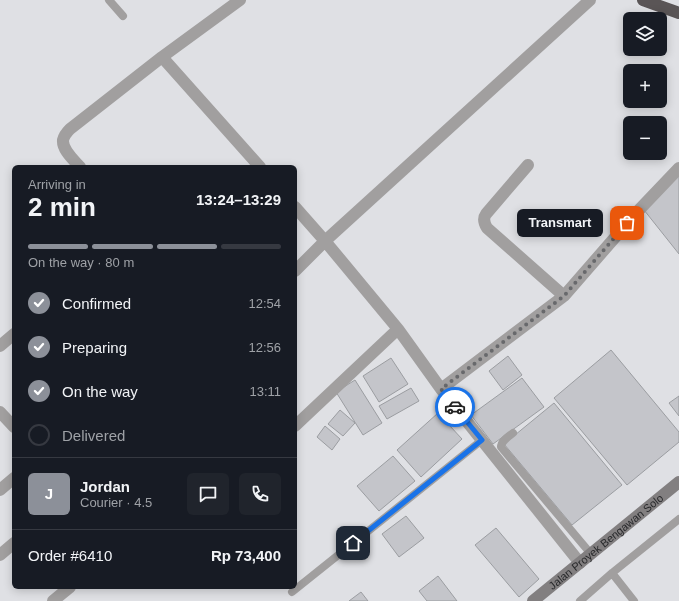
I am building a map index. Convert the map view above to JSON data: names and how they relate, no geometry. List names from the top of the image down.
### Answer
{
  "streets": {
    "street": ["Jalan Proyek Bengawan Solo"]
  },
  "places": ["Transmart"],
  "page": {
    "map_buttons": ["+", "−"],
    "heading": ["2 min", "Arriving in", "13:24–13:29"],
    "panel": [
      "Jordan",
      "Courier · 4.5",
      "Order #6410",
      "Rp 73,400"
    ],
    "bubble": "Transmart",
    "bar": "On the way · 80 m",
    "list": [
      ["Confirmed", "12:54"],
      ["Preparing", "12:56"],
      ["On the way", "13:11"],
      "Delivered"
    ],
    "round": "J"
  }
}
